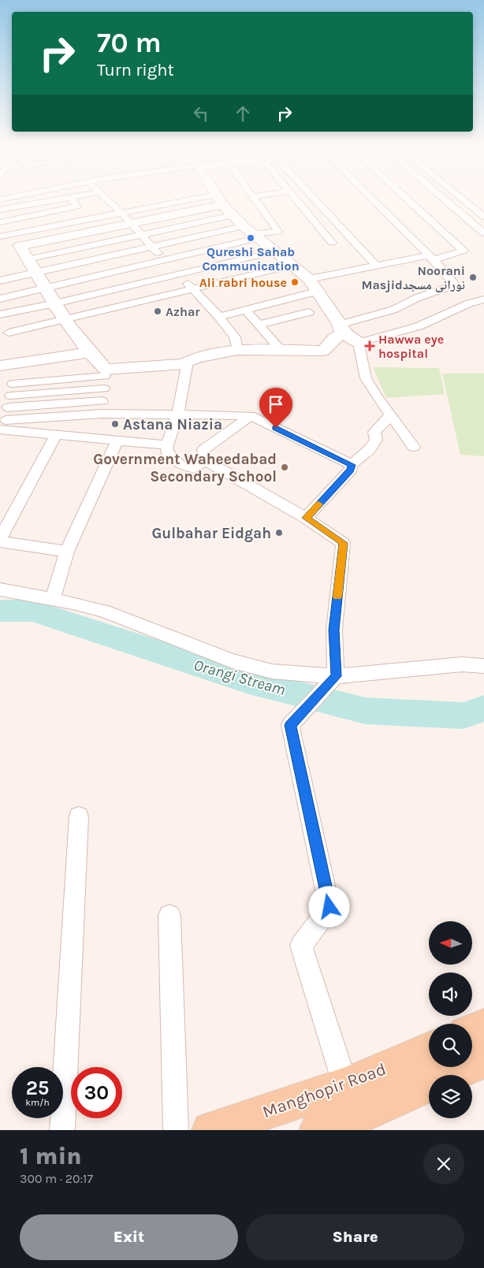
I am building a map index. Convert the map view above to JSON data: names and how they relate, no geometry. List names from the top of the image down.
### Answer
{
  "streets": {
    "main road": ["Manghopir Road"]
  },
  "water": ["Orangi Stream"],
  "places": {
    "other": [
      "Qureshi Sahab Communication",
      "Noorani Masjidنورانی مسجد",
      "Ali rabri house",
      "Azhar",
      "Astana Niazia",
      "Government Waheedabad Secondary School",
      "Gulbahar Eidgah"
    ],
    "health": ["Hawwa eye hospital"]
  },
  "north": "left",
  "page": {
    "turn": ["70 m", "Turn right"],
    "speed": "25 km/h",
    "limit": "30",
    "heading": ["1 min", "300 m · 20:17"],
    "buttons": ["Exit", "Share"]
  }
}
